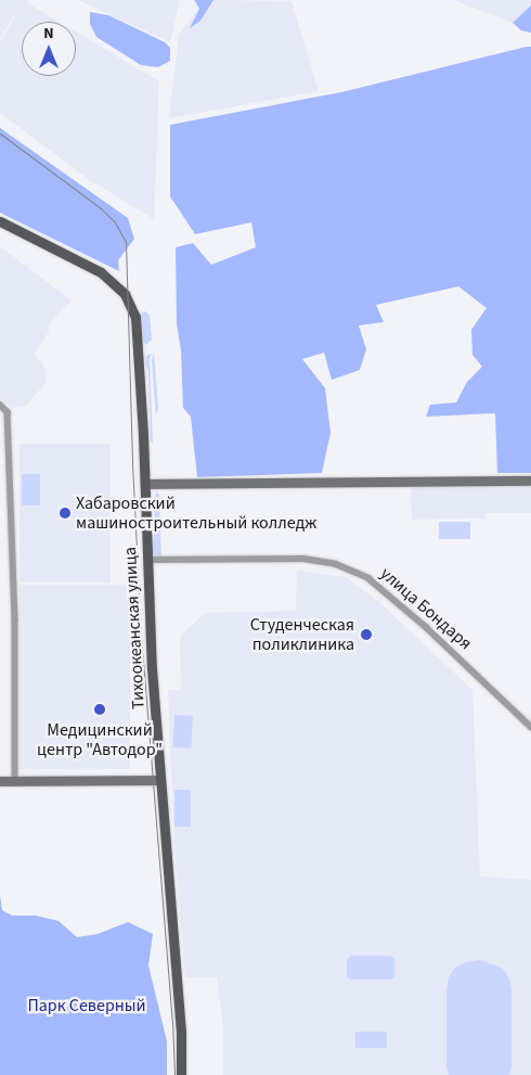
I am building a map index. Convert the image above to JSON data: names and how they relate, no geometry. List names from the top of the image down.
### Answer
{
  "streets": {
    "main road": ["Тихоокеанская улица"],
    "street": ["улица Бондаря"]
  },
  "crossings": [
    ["улица Бондаря", "Тихоокеанская улица"]
  ],
  "parks": ["Парк Северный"],
  "places": ["Хабаровский машиностроительный колледж", "Студенческая поликлиника", "Медицинский центр \"Автодор\""],
  "north": "top"
}
